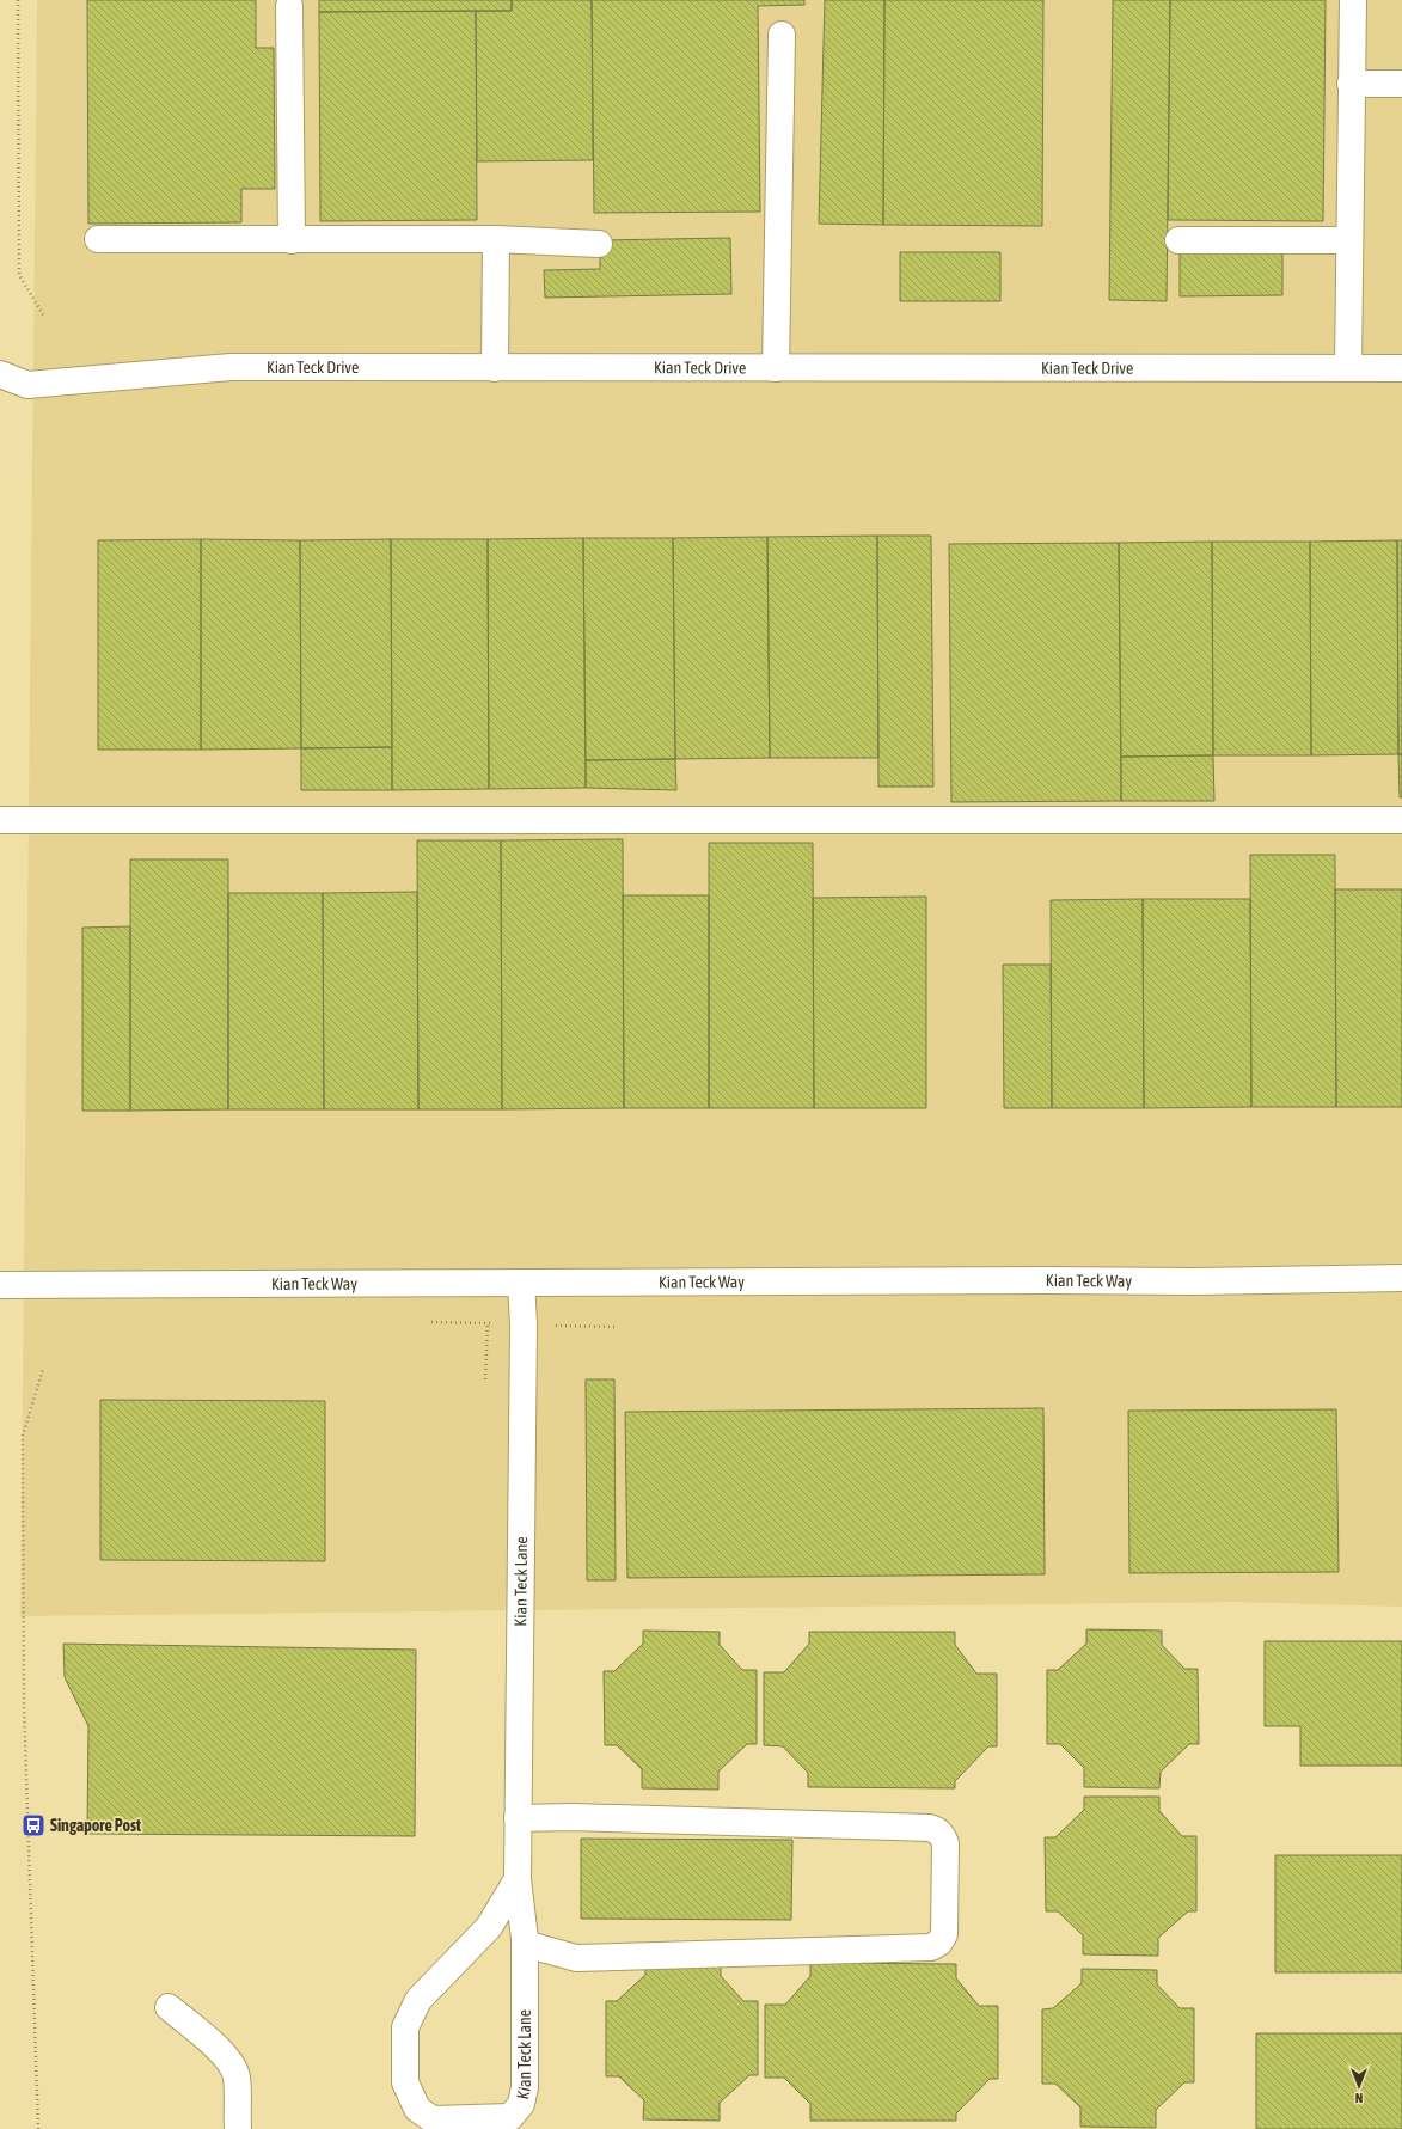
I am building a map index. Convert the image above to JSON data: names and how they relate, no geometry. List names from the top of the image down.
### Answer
{
  "streets": {
    "street": ["Kian Teck Drive", "Kian Teck Way", "Kian Teck Lane"]
  },
  "crossings": [
    ["Kian Teck Way", "Kian Teck Lane"]
  ],
  "places": {
    "bus stop": ["Singapore Post"]
  },
  "north": "bottom"
}
